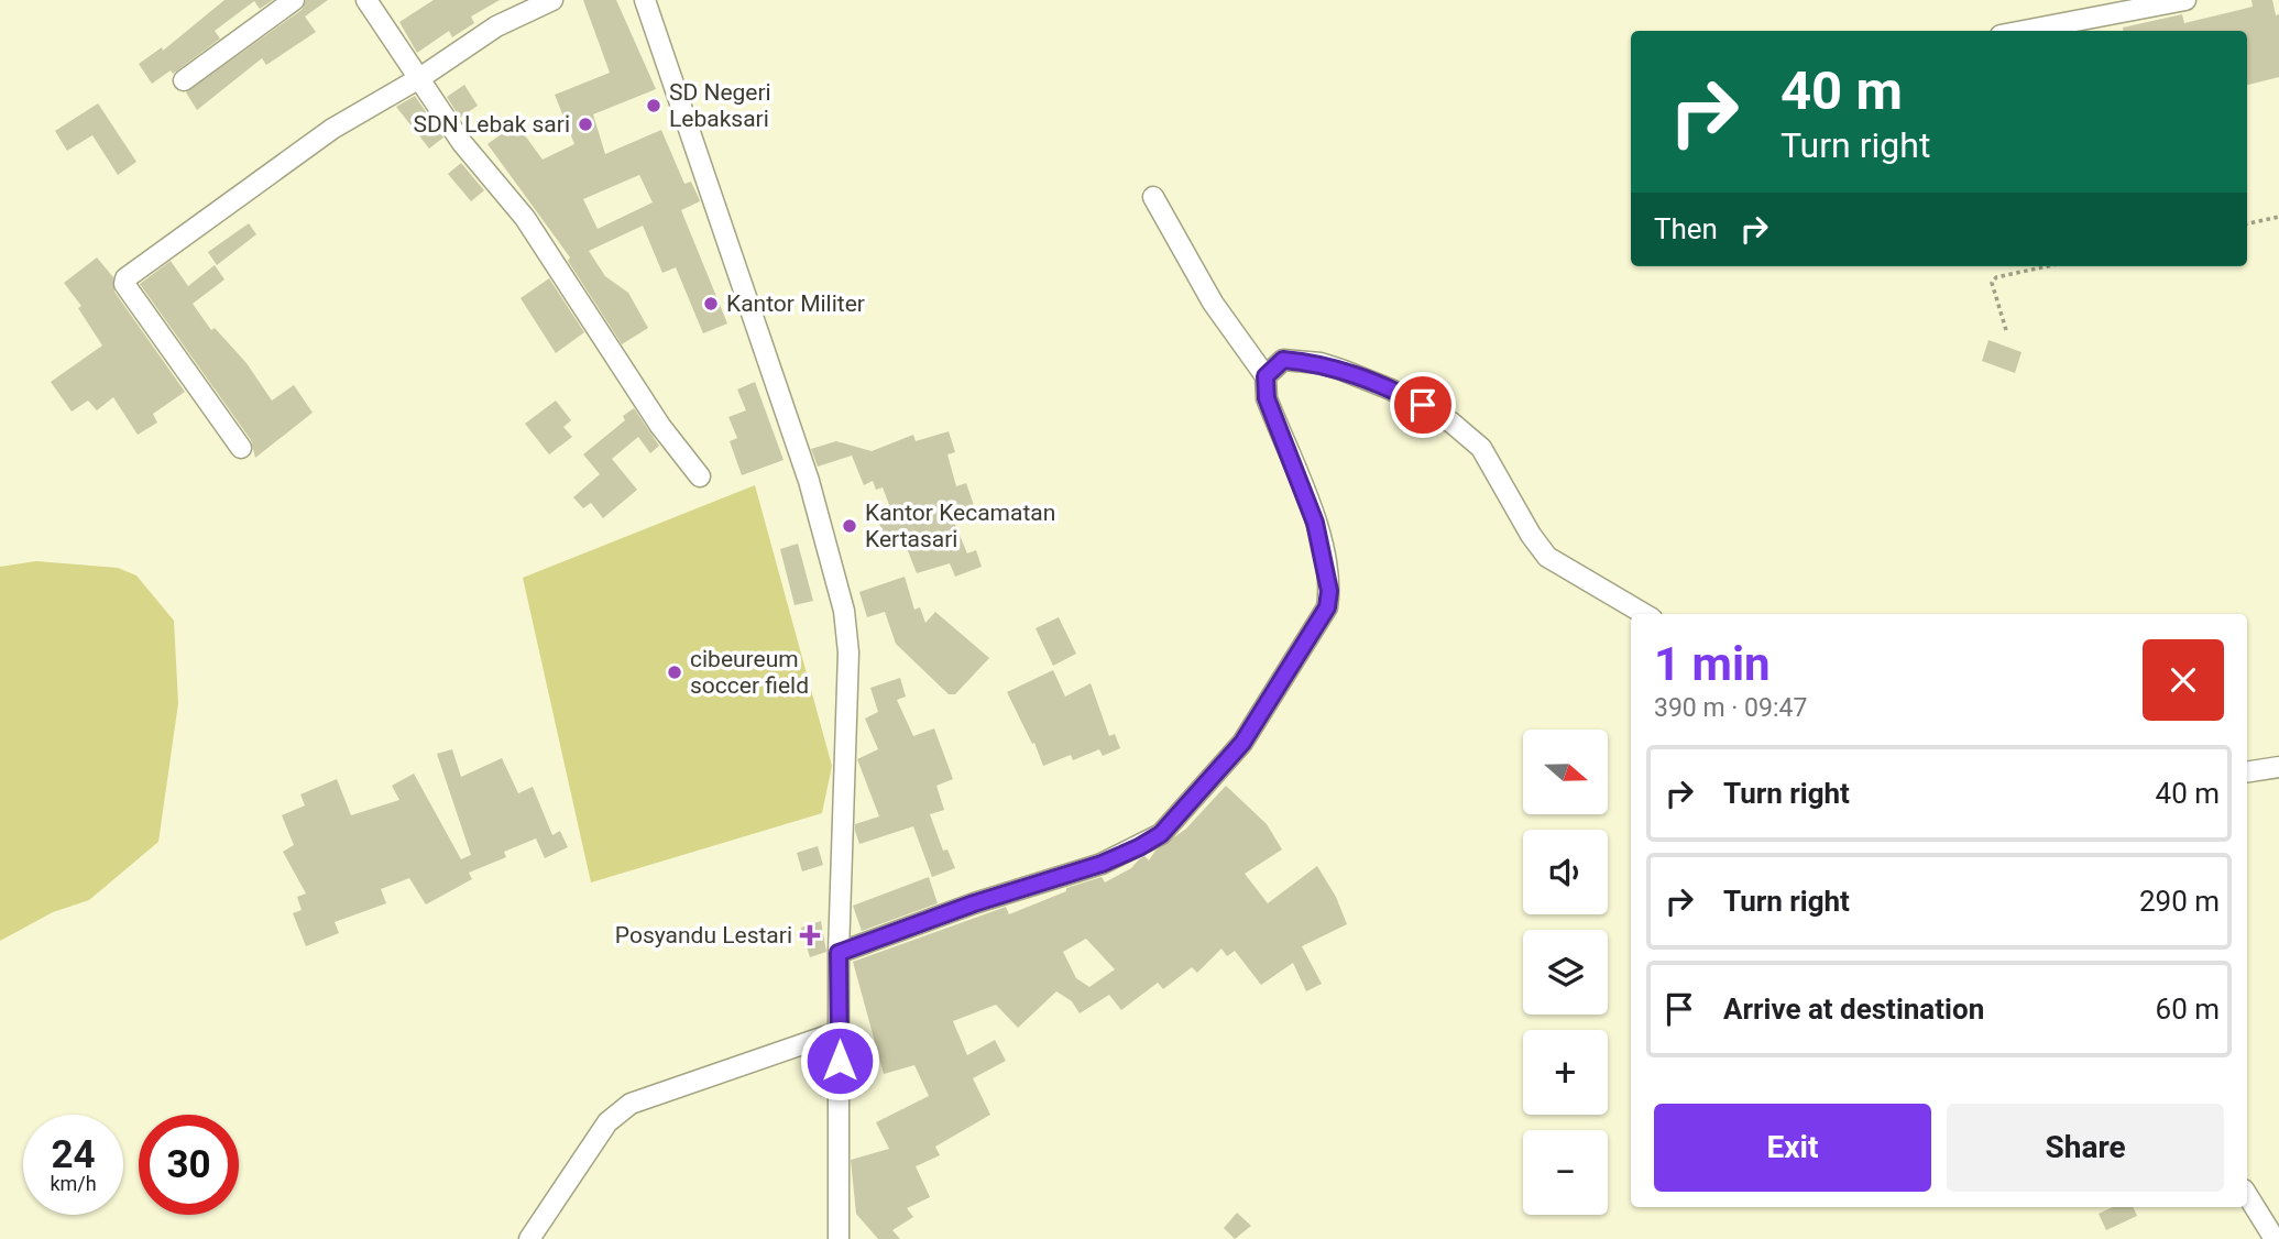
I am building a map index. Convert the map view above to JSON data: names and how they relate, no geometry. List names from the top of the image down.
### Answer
{
  "places": {
    "other": [
      "SD Negeri Lebaksari",
      "SDN Lebak sari",
      "Kantor Militer",
      "Kantor Kecamatan Kertasari",
      "cibeureum soccer field"
    ],
    "health": ["Posyandu Lestari"]
  },
  "north": "right",
  "page": {
    "turn": ["40 m", "Turn right"],
    "then": "Then",
    "heading": ["1 min", "390 m · 09:47"],
    "map_buttons": ["+", "−"],
    "list": [
      {
        "name": "Turn right",
        "value": "40 m"
      },
      {
        "name": "Turn right",
        "value": "290 m"
      },
      {
        "name": "Arrive at destination",
        "value": "60 m"
      }
    ],
    "buttons": ["Exit", "Share"],
    "speed": "24 km/h",
    "limit": "30"
  }
}
